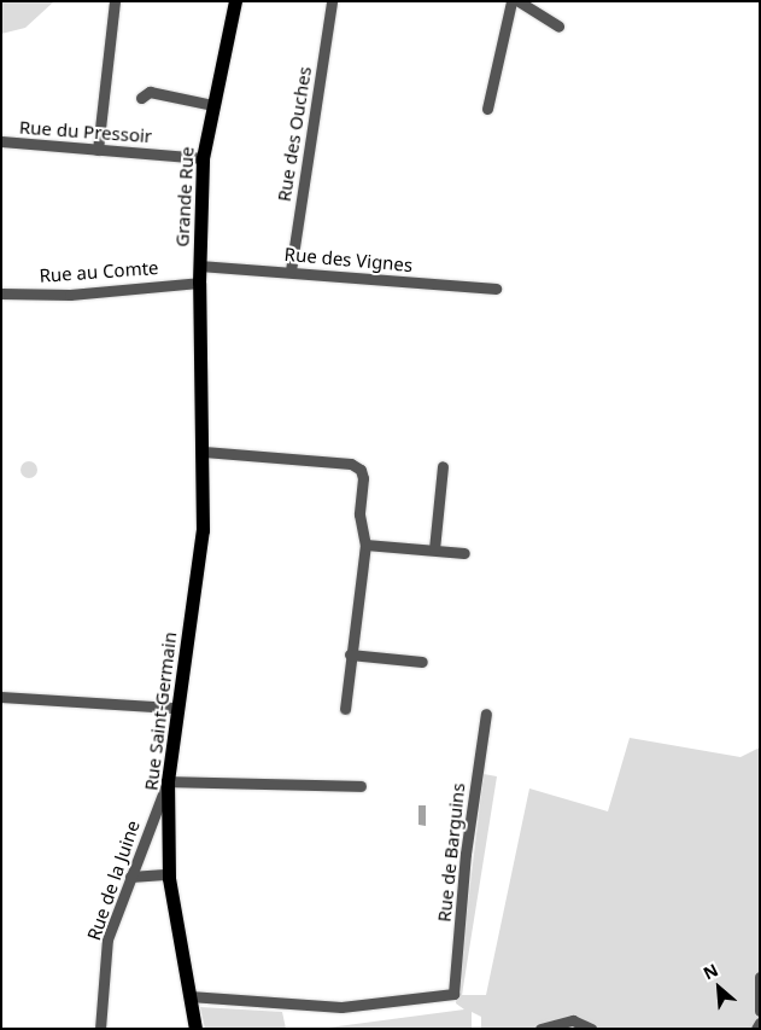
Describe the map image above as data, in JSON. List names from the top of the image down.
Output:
{
  "streets": {
    "main road": ["Grande Rue", "Rue Saint-Germain"],
    "street": [
      "Rue du Pressoir",
      "Rue des Ouches",
      "Rue des Vignes",
      "Rue au Comte",
      "Rue de Barguins",
      "Rue de la Juine"
    ]
  },
  "crossings": [
    ["Rue du Pressoir", "Grande Rue"],
    ["Rue des Ouches", "Rue des Vignes"],
    ["Grande Rue", "Rue des Vignes"],
    ["Grande Rue", "Rue au Comte"],
    ["Grande Rue", "Rue Saint-Germain"],
    ["Rue Saint-Germain", "Rue de Barguins"],
    ["Rue Saint-Germain", "Rue de la Juine"]
  ],
  "north": "top left"
}
